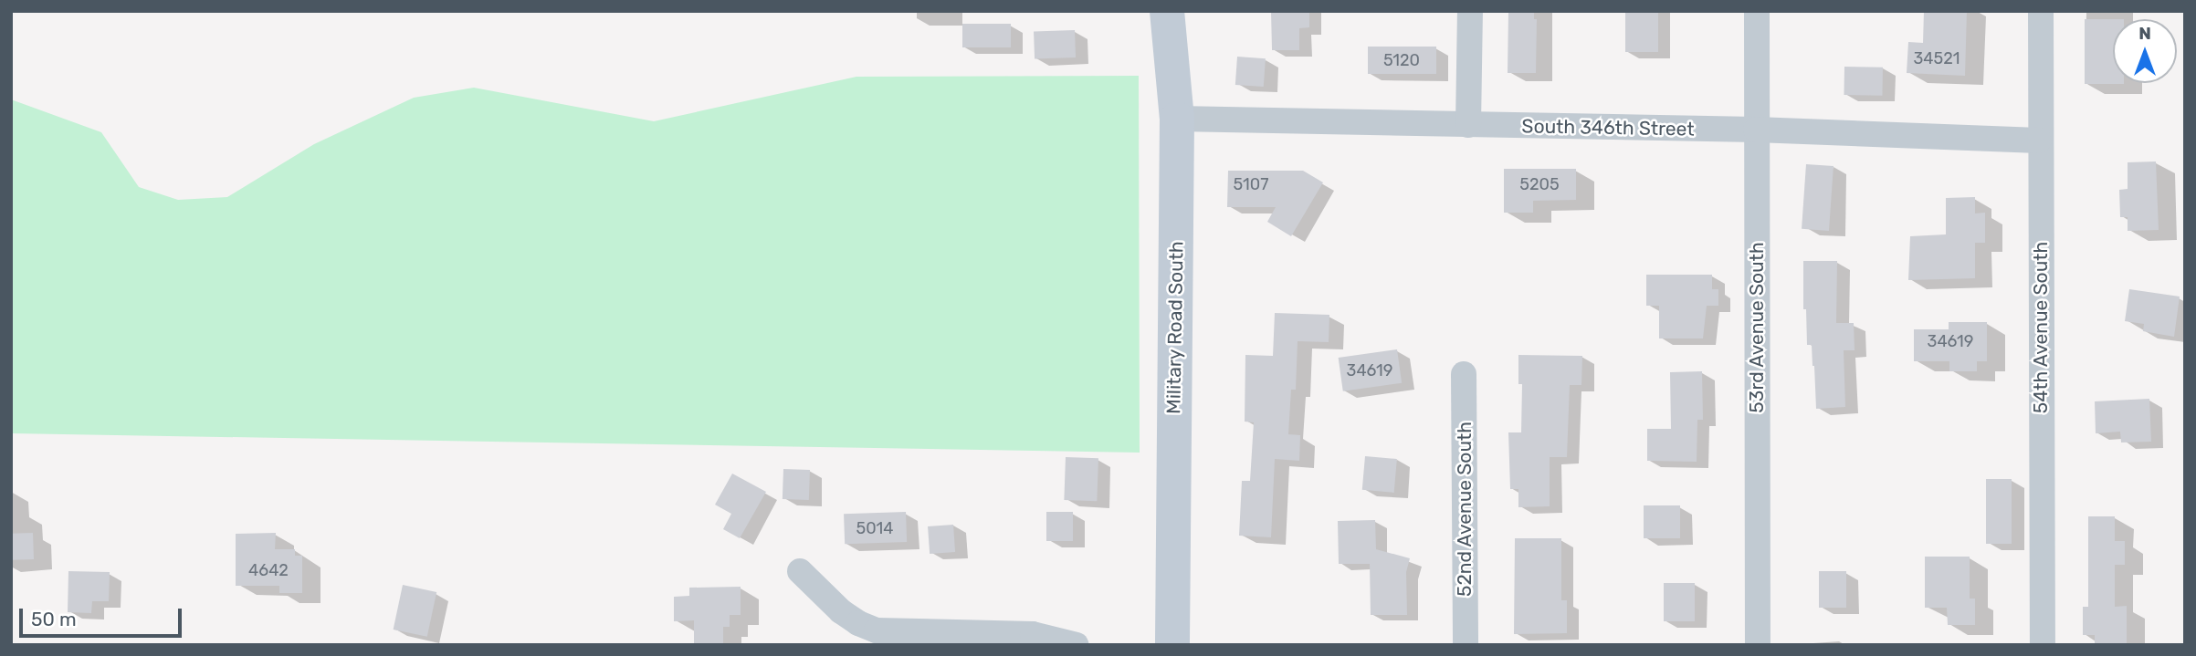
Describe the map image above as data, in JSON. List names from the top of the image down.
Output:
{
  "streets": {
    "main road": ["Military Road South"],
    "street": [
      "South 346th Street",
      "53rd Avenue South",
      "54th Avenue South",
      "52nd Avenue South"
    ]
  },
  "crossings": [
    ["South 346th Street", "Military Road South"],
    ["South 346th Street", "53rd Avenue South"],
    ["South 346th Street", "54th Avenue South"]
  ],
  "house_numbers": [
    "34521",
    "5120",
    "5107",
    "5205",
    "34619",
    "34619",
    "5014",
    "4642"
  ],
  "scale_bar": "50 m",
  "north": "top"
}
